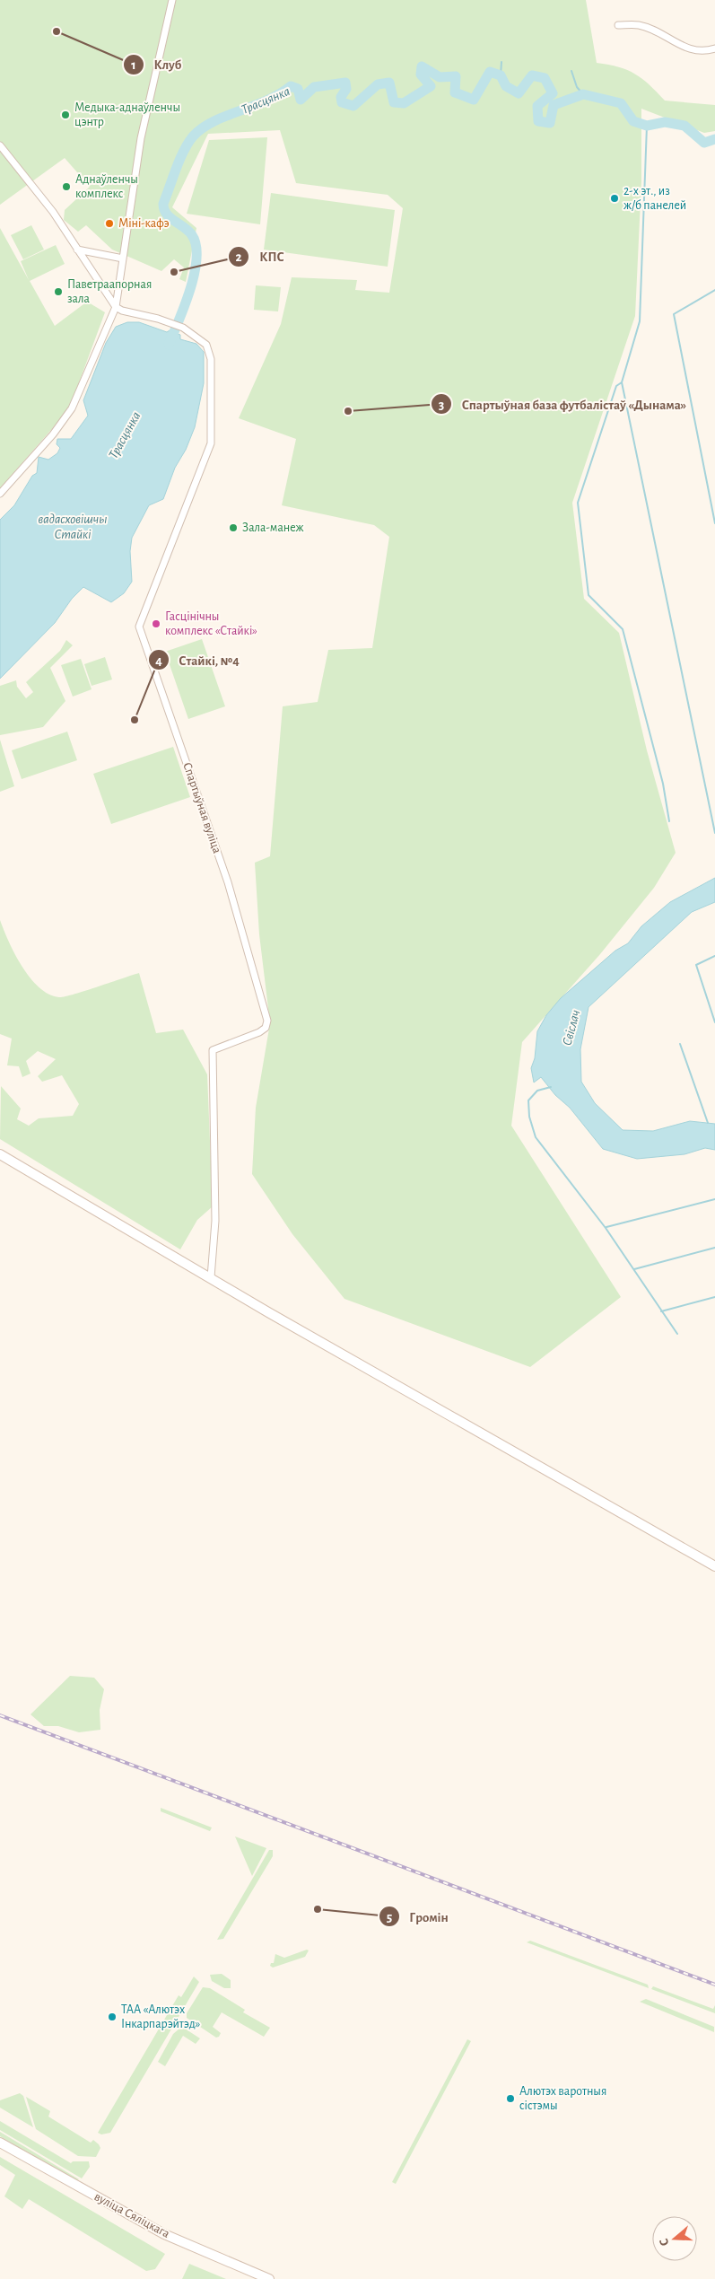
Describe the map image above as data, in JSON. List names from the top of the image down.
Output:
{
  "streets": {
    "main road": ["вуліца Сяліцкага"],
    "street": ["Спартыўная вуліца"]
  },
  "water": ["Трасцянка", "вадасховішчы Стайкі", "Свіслач"],
  "places": [
    "Клуб",
    "Медыка-аднаўленчы цэнтр",
    "Аднаўленчы комплекс",
    "2-х эт., из ж/б панелей",
    "Міні-кафэ",
    "КПС",
    "Паветраапорная зала",
    "Спартыўная база футбалістаў «Дынама»",
    "Зала-манеж",
    "Гасцінічны комплекс «Стайкі»",
    "Стайкі, №4",
    "Громін",
    "ТАА «Алютэх Інкарпарэйтэд»",
    "Алютэх варотныя сістэмы"
  ],
  "north": "left"
}
